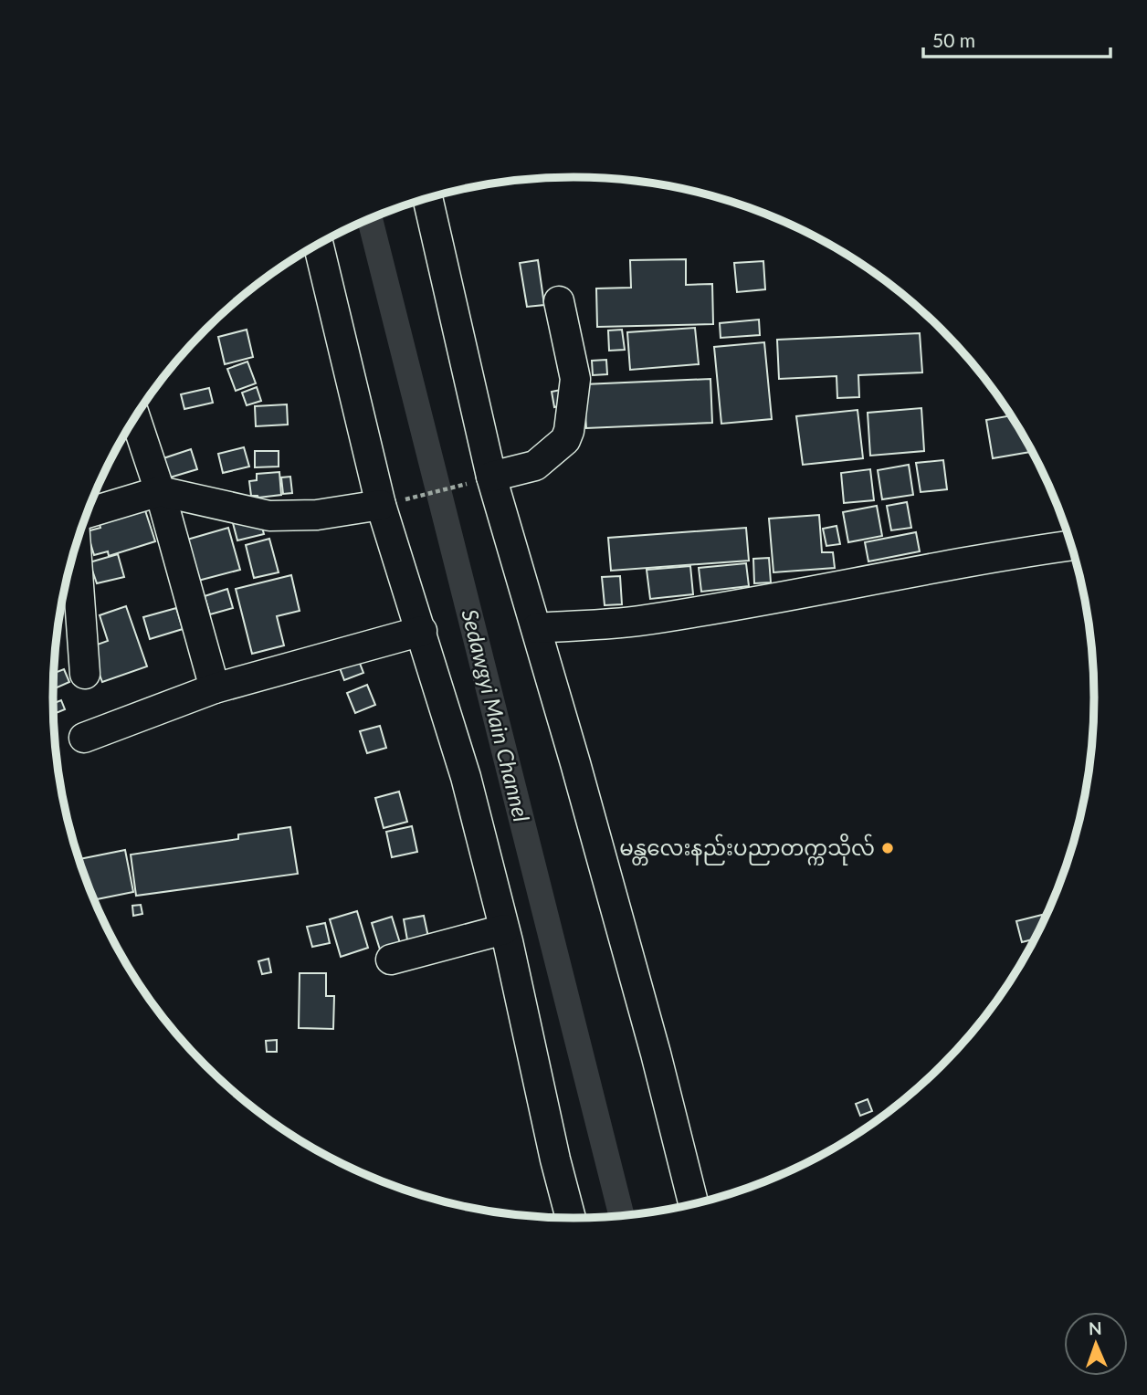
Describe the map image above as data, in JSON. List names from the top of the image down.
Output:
{
  "water": ["Sedawgyi Main Channel"],
  "places": ["မန္တလေးနည်းပညာတက္ကသိုလ်"],
  "scale_bar": "50 m",
  "north": "top"
}
